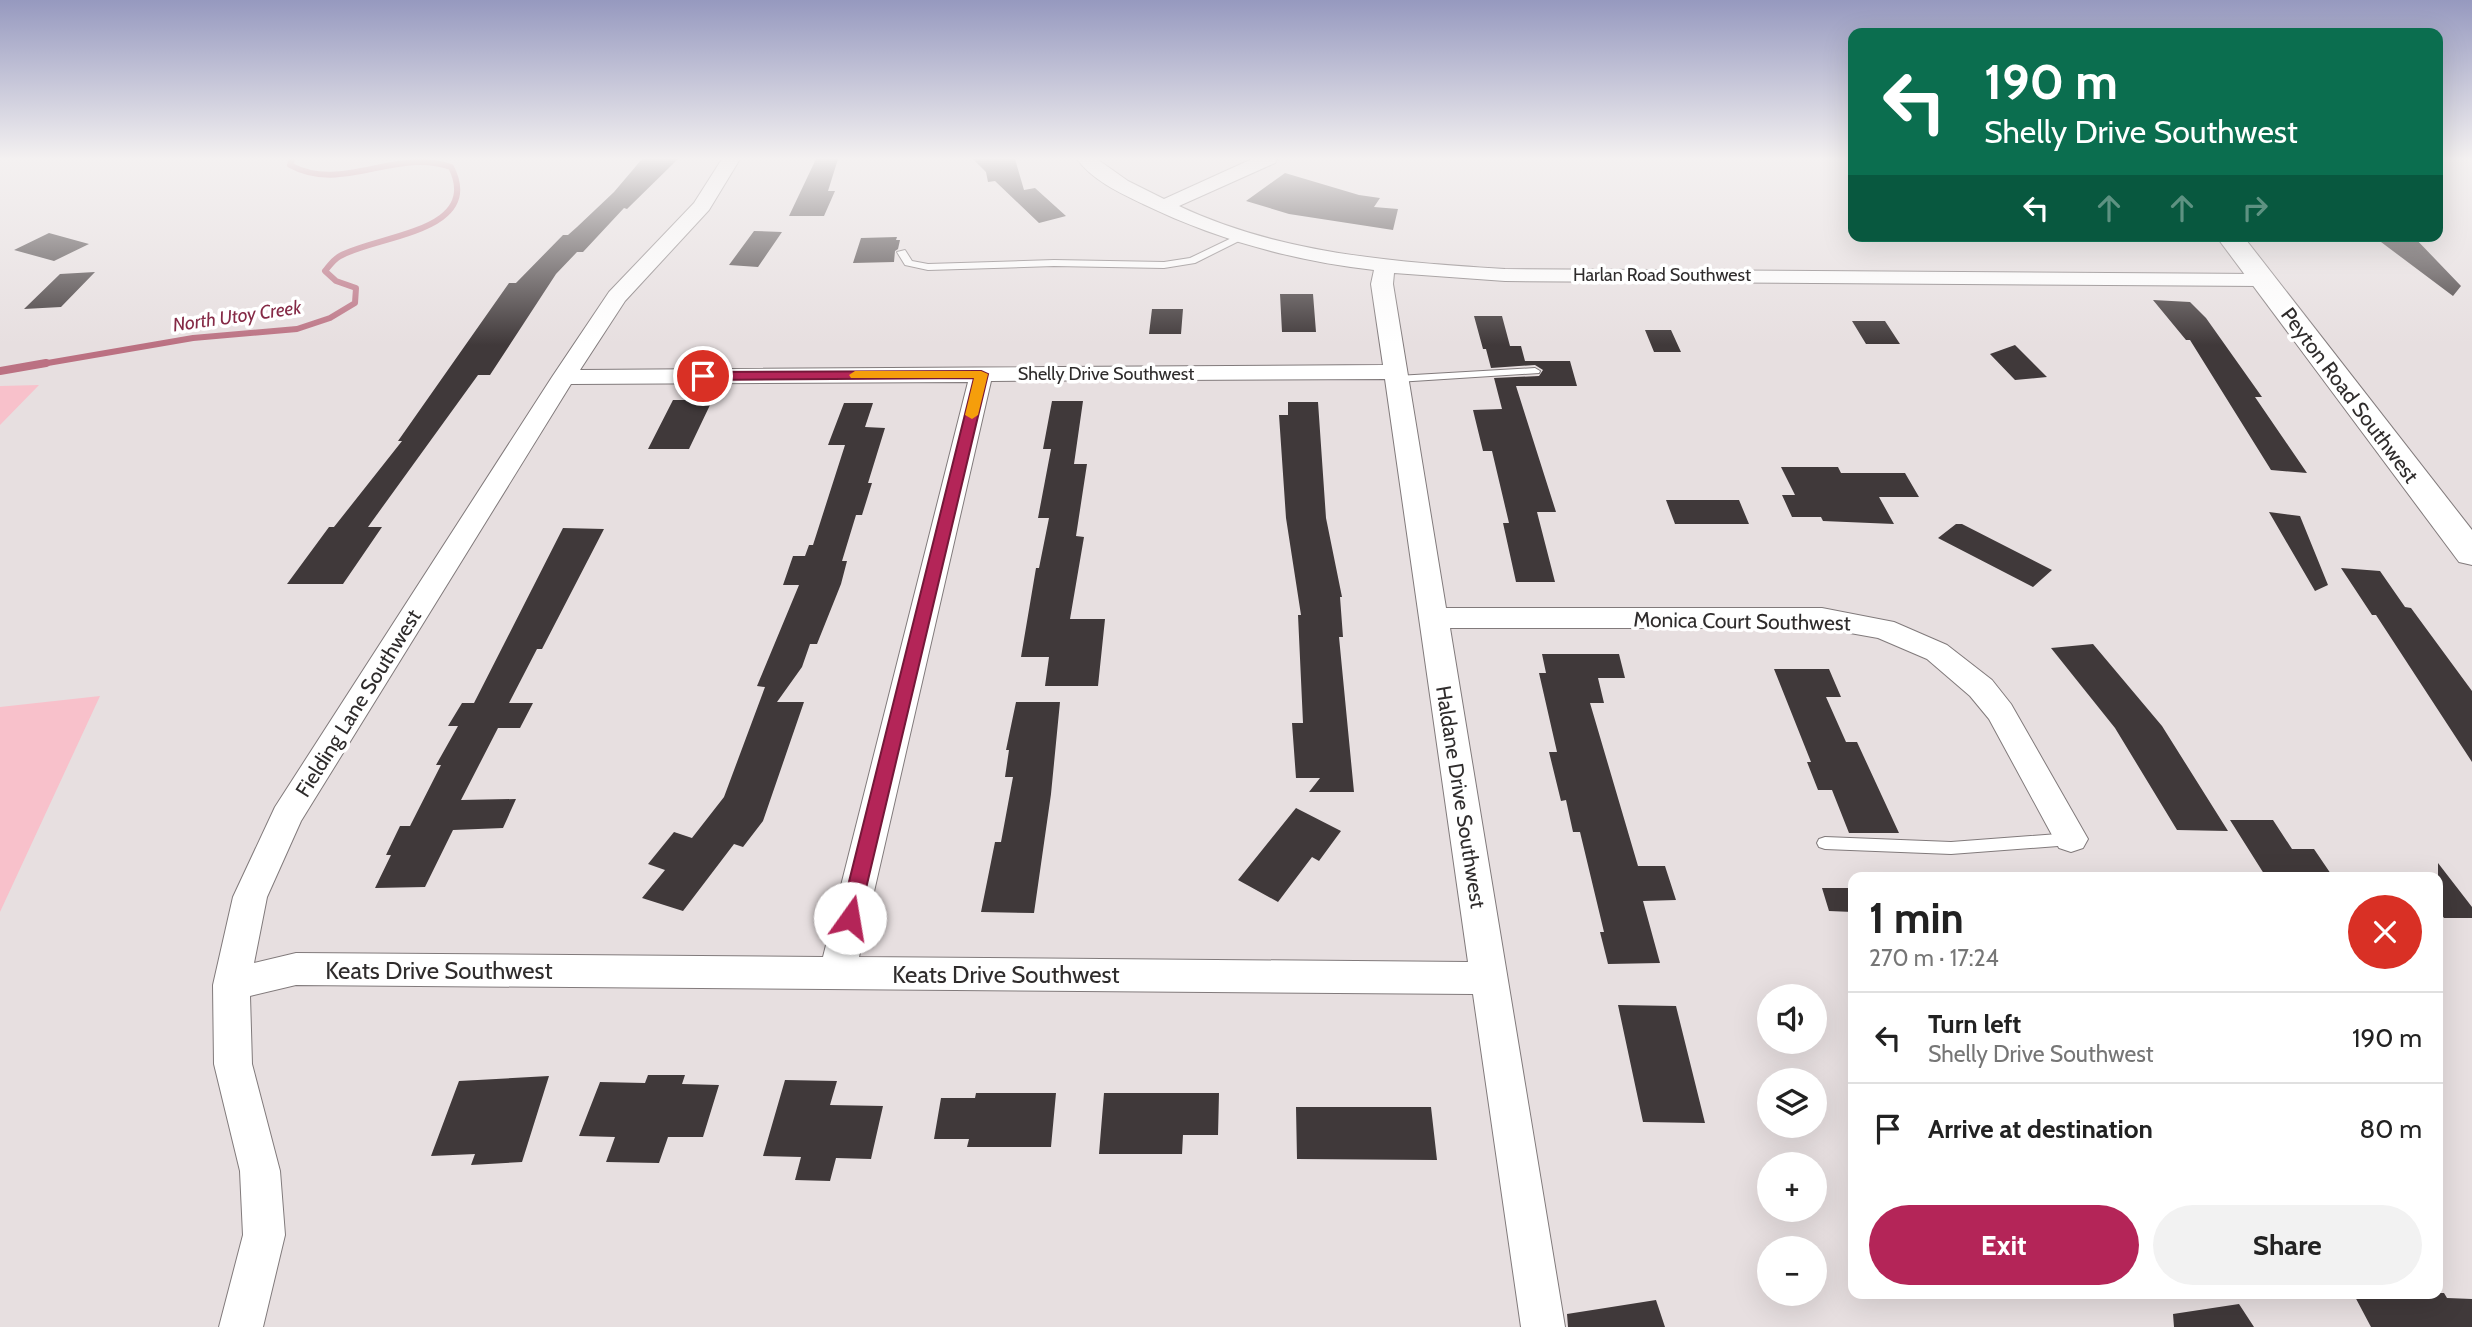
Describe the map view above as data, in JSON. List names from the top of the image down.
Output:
{
  "streets": {
    "street": [
      "Harlan Road Southwest",
      "Shelly Drive Southwest",
      "Peyton Road Southwest",
      "Monica Court Southwest",
      "Fielding Lane Southwest",
      "Haldane Drive Southwest",
      "Keats Drive Southwest"
    ]
  },
  "crossings": [
    ["Harlan Road Southwest", "Peyton Road Southwest"],
    ["Harlan Road Southwest", "Haldane Drive Southwest"],
    ["Shelly Drive Southwest", "Fielding Lane Southwest"],
    ["Shelly Drive Southwest", "Haldane Drive Southwest"],
    ["Monica Court Southwest", "Haldane Drive Southwest"],
    ["Fielding Lane Southwest", "Keats Drive Southwest"],
    ["Haldane Drive Southwest", "Keats Drive Southwest"]
  ],
  "water": ["North Utoy Creek"],
  "page": {
    "turn": ["190 m", "Shelly Drive Southwest"],
    "heading": ["1 min", "270 m · 17:24"],
    "map_buttons": ["+", "−"],
    "list": [
      {
        "name": "Turn left",
        "note": "Shelly Drive Southwest",
        "value": "190 m"
      },
      {
        "name": "Arrive at destination",
        "value": "80 m"
      }
    ],
    "buttons": ["Exit", "Share"]
  }
}
